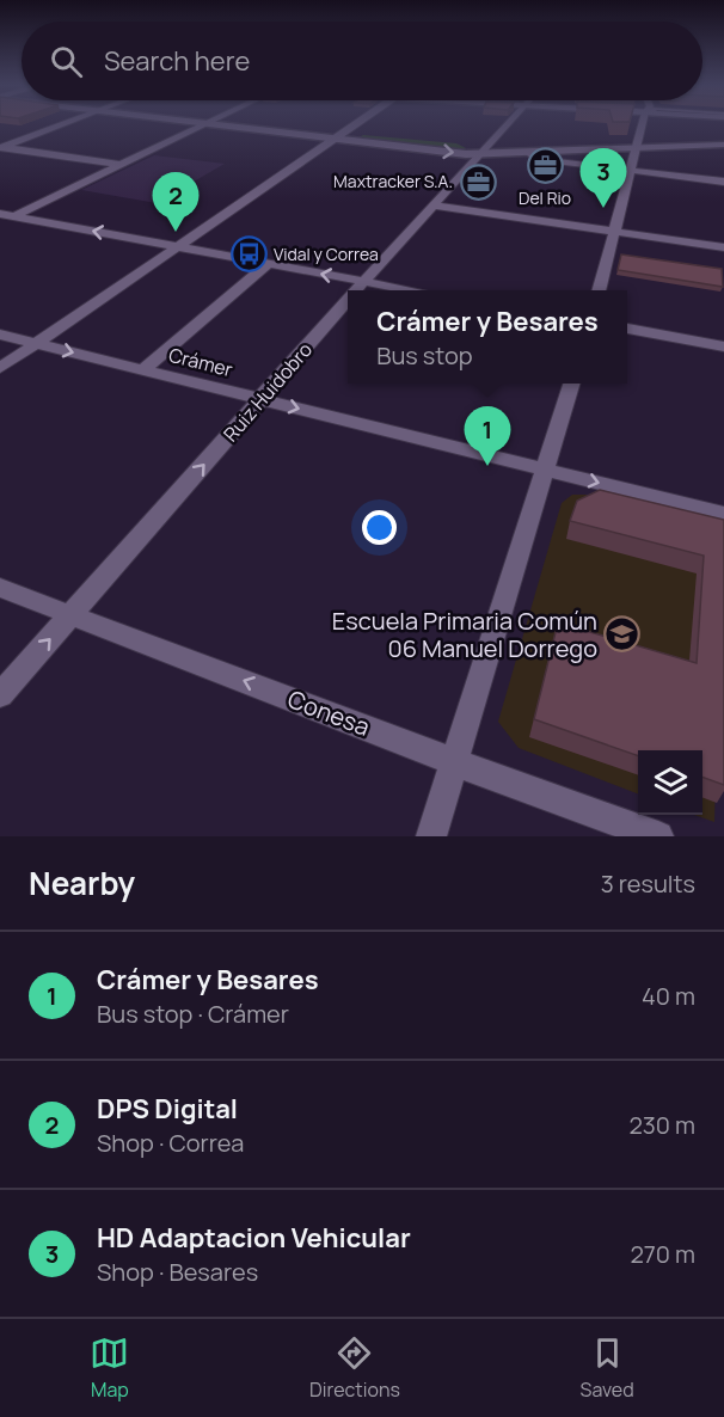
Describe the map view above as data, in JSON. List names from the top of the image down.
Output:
{
  "streets": {
    "street": ["Crámer", "Ruiz Huidobro", "Conesa"]
  },
  "crossings": [
    ["Crámer", "Ruiz Huidobro"],
    ["Ruiz Huidobro", "Conesa"]
  ],
  "one_way": ["Ruiz Huidobro", "Conesa"],
  "places": {
    "office": ["Del Rio", "Maxtracker S.A."],
    "bus stop": ["Vidal y Correa"],
    "school or university": ["Escuela Primaria Común 06 Manuel Dorrego"]
  },
  "page": {
    "search": "Search here",
    "pins": ["3", "2", "1"],
    "popup": ["Crámer y Besares", "Bus stop"],
    "heading": ["Nearby", "3 results"],
    "list": [
      {
        "mark": "1",
        "name": "Crámer y Besares",
        "note": "Bus stop · Crámer",
        "value": "40 m"
      },
      {
        "mark": "2",
        "name": "DPS Digital",
        "note": "Shop · Correa",
        "value": "230 m"
      },
      {
        "mark": "3",
        "name": "HD Adaptacion Vehicular",
        "note": "Shop · Besares",
        "value": "270 m"
      }
    ],
    "nav": ["Map", "Directions", "Saved"]
  }
}
